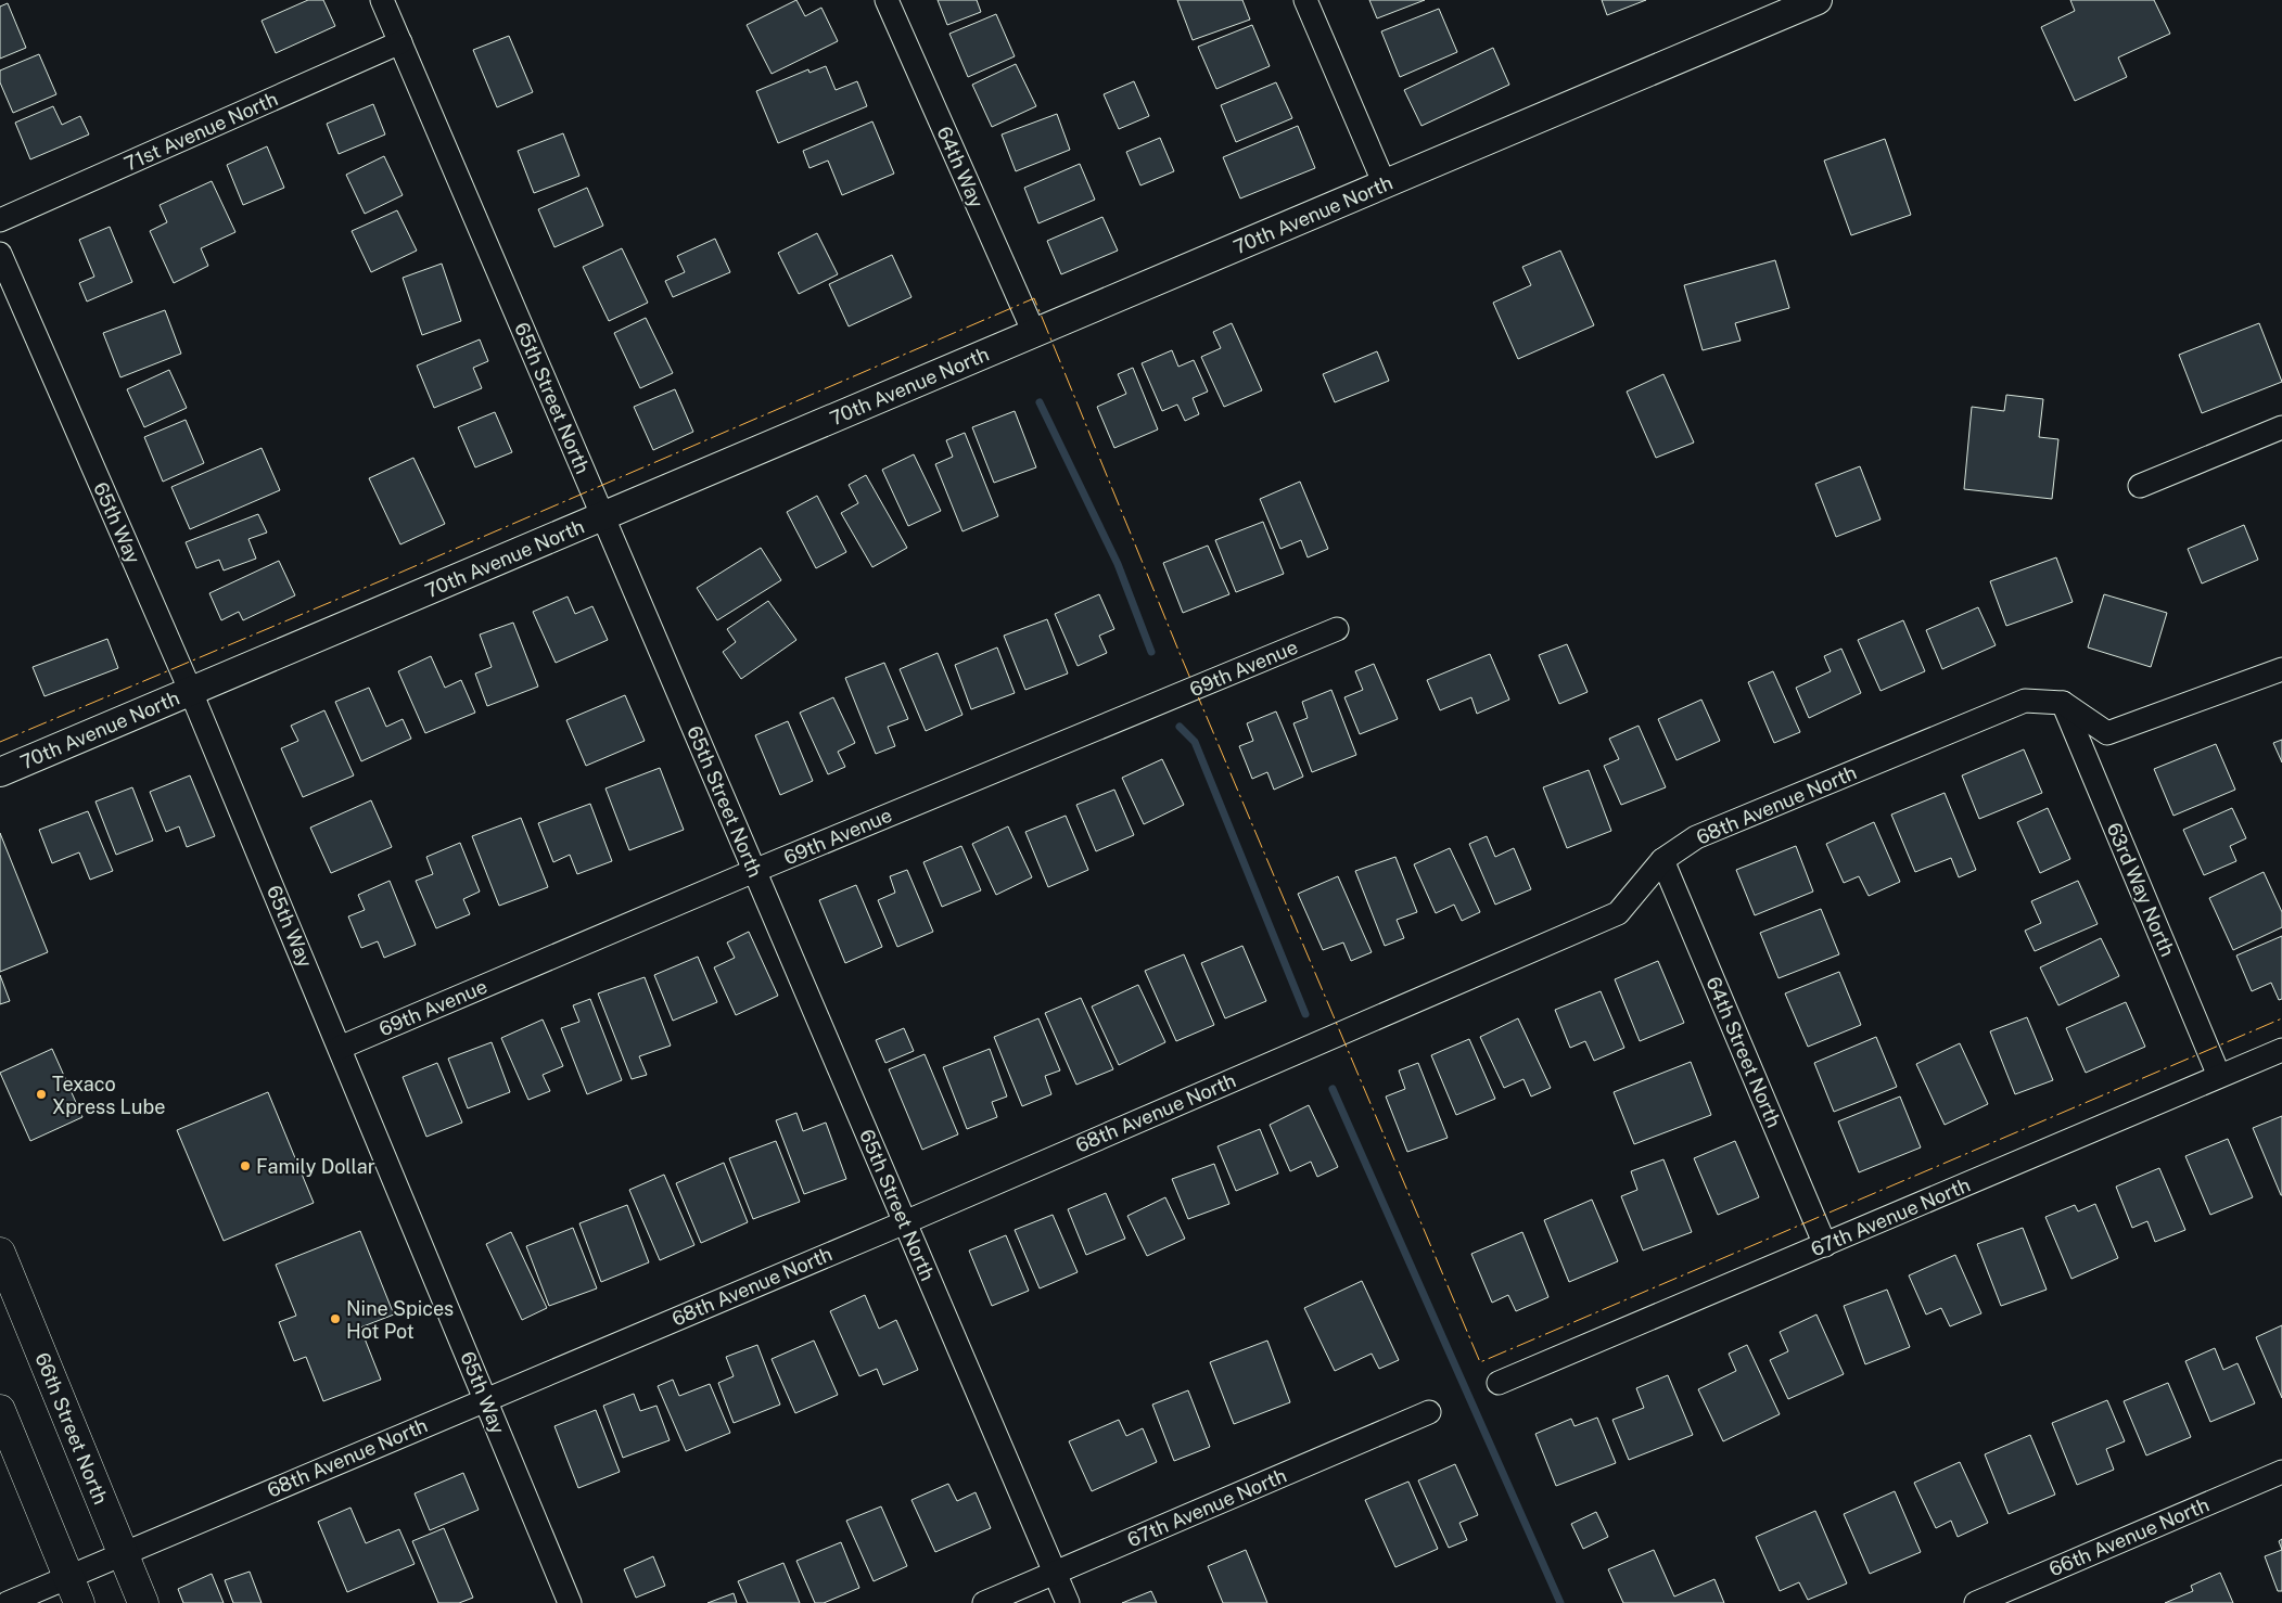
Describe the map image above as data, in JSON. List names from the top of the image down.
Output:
{
  "streets": {
    "main road": ["66th Street North"],
    "street": [
      "71st Avenue North",
      "64th Way",
      "70th Avenue North",
      "65th Street North",
      "65th Way",
      "69th Avenue",
      "68th Avenue North",
      "63rd Way North",
      "64th Street North",
      "67th Avenue North",
      "66th Avenue North"
    ]
  },
  "crossings": [
    ["71st Avenue North", "65th Street North"],
    ["64th Way", "70th Avenue North"],
    ["70th Avenue North", "65th Street North"],
    ["70th Avenue North", "65th Way"],
    ["65th Street North", "69th Avenue"],
    ["65th Street North", "68th Avenue North"],
    ["65th Street North", "67th Avenue North"],
    ["65th Way", "69th Avenue"],
    ["65th Way", "68th Avenue North"],
    ["68th Avenue North", "63rd Way North"],
    ["68th Avenue North", "64th Street North"],
    ["68th Avenue North", "66th Street North"],
    ["63rd Way North", "67th Avenue North"],
    ["64th Street North", "67th Avenue North"]
  ],
  "places": ["Texaco Xpress Lube", "Family Dollar", "Nine Spices Hot Pot"]
}
